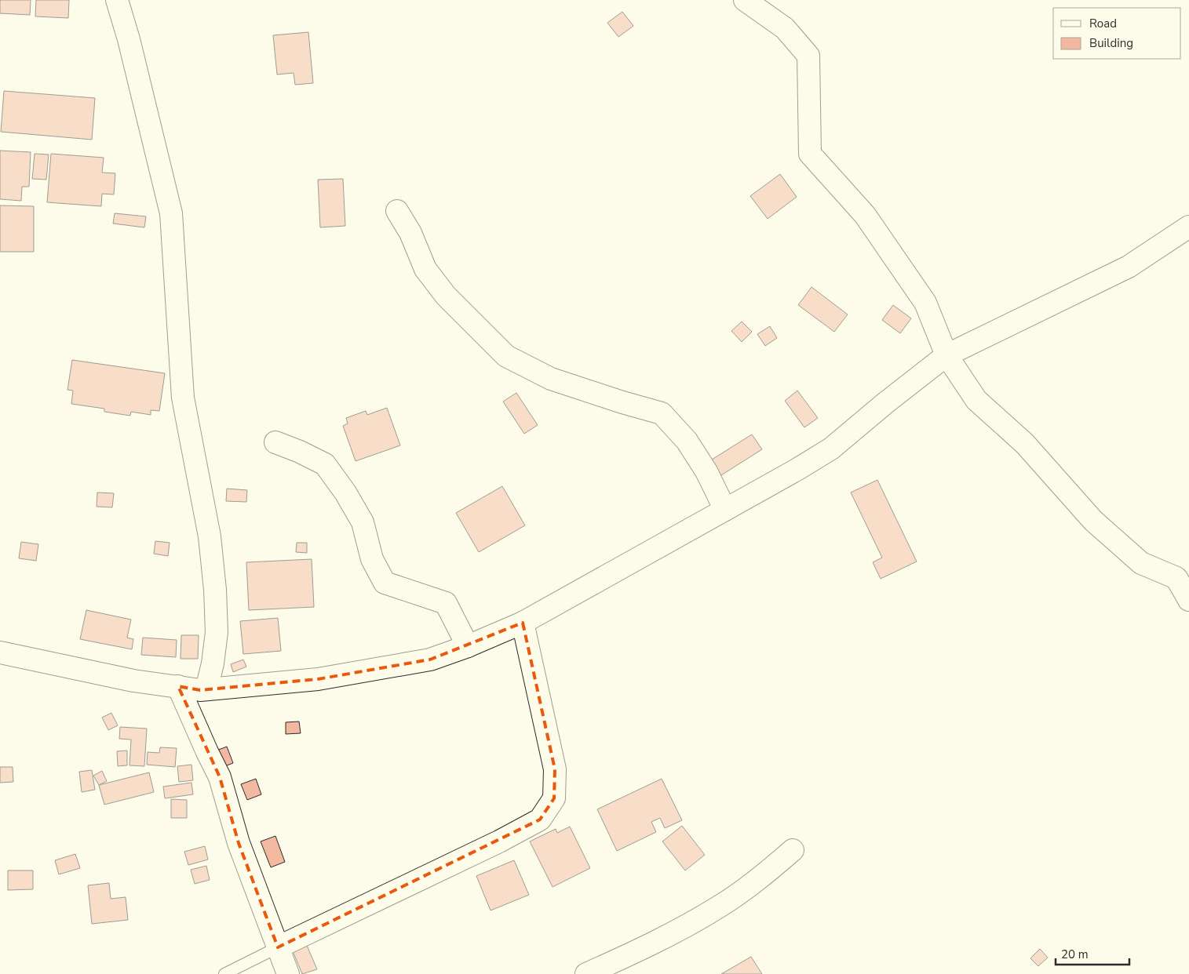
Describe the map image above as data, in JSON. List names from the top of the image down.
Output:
{
  "legend": ["Road", "Building"],
  "scale_bar": "20 m"
}
